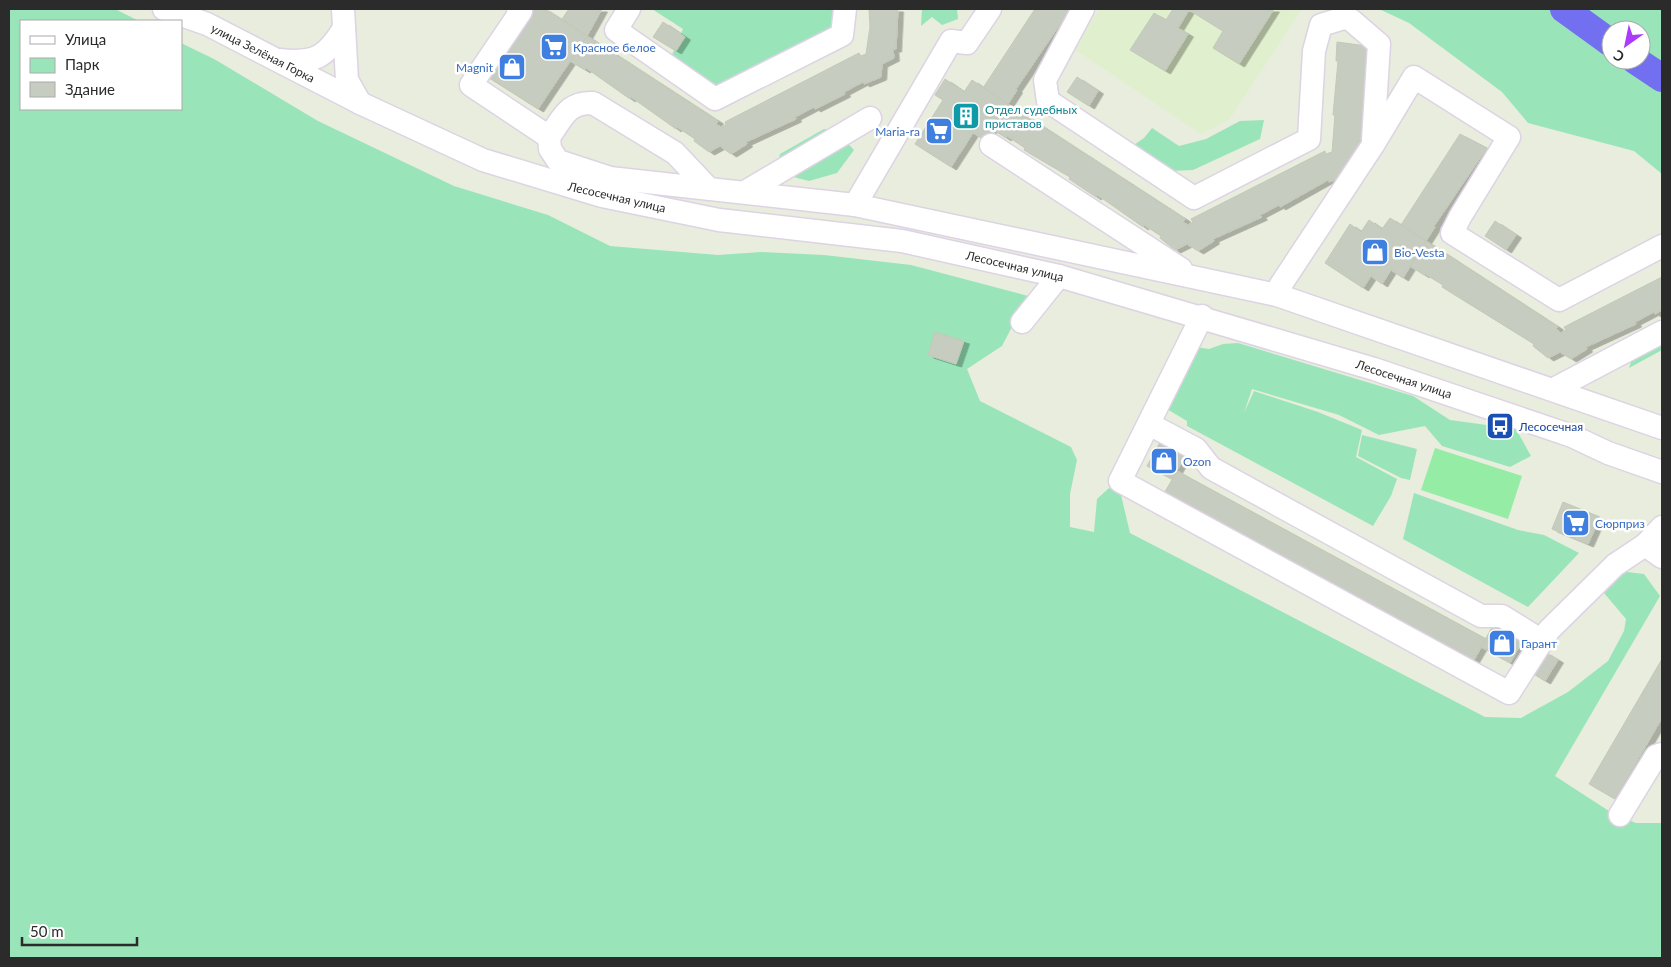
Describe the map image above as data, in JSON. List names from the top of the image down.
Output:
{
  "streets": {
    "street": ["улица Зелёная Горка", "Лесосечная улица"]
  },
  "crossings": [
    ["улица Зелёная Горка", "Лесосечная улица"]
  ],
  "places": {
    "supermarket": ["Красное белое", "Maria-ra", "Сюрприз"],
    "shop": [
      "Magnit",
      "Bio-Vesta",
      "Ozon",
      "Гарант"
    ],
    "building": ["Отдел судебных приставов"],
    "bus stop": ["Лесосечная"]
  },
  "legend": ["Улица", "Парк", "Здание"],
  "scale_bar": "50 m",
  "north": "bottom left"
}
